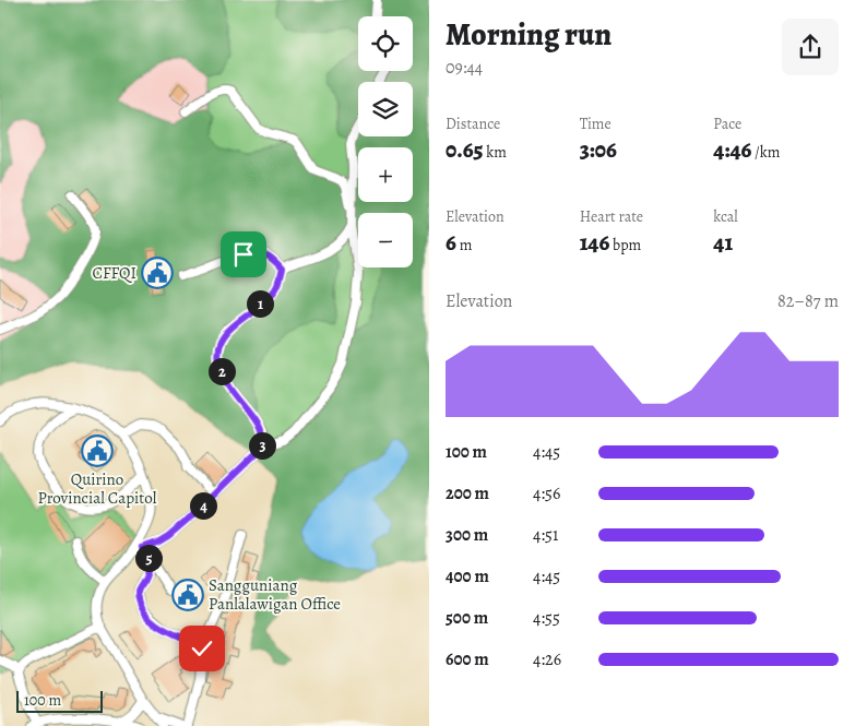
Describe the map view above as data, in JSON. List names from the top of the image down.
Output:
{
  "places": {
    "public building": ["CFFQI", "Quirino Provincial Capitol", "Sangguniang Panlalawigan Office"]
  },
  "scale_bar": "100 m",
  "page": {
    "heading": ["Morning run", "09:44"],
    "map_buttons": ["+", "−"],
    "stats": [
      ["Distance", "0.65 km"],
      ["Time", "3:06"],
      ["Pace", "4:46 /km"],
      ["Elevation", "6 m"],
      ["Heart rate", "146 bpm"],
      ["kcal", "41"]
    ],
    "chart": ["Elevation", "82–87 m"],
    "pins": [
      "1",
      "2",
      "3",
      "4",
      "5"
    ],
    "list": [
      {
        "name": "100 m",
        "note": "4:45"
      },
      {
        "name": "200 m",
        "note": "4:56"
      },
      {
        "name": "300 m",
        "note": "4:51"
      },
      {
        "name": "400 m",
        "note": "4:45"
      },
      {
        "name": "500 m",
        "note": "4:55"
      },
      {
        "name": "600 m",
        "note": "4:26"
      }
    ],
    "scale": "100 m"
  }
}
